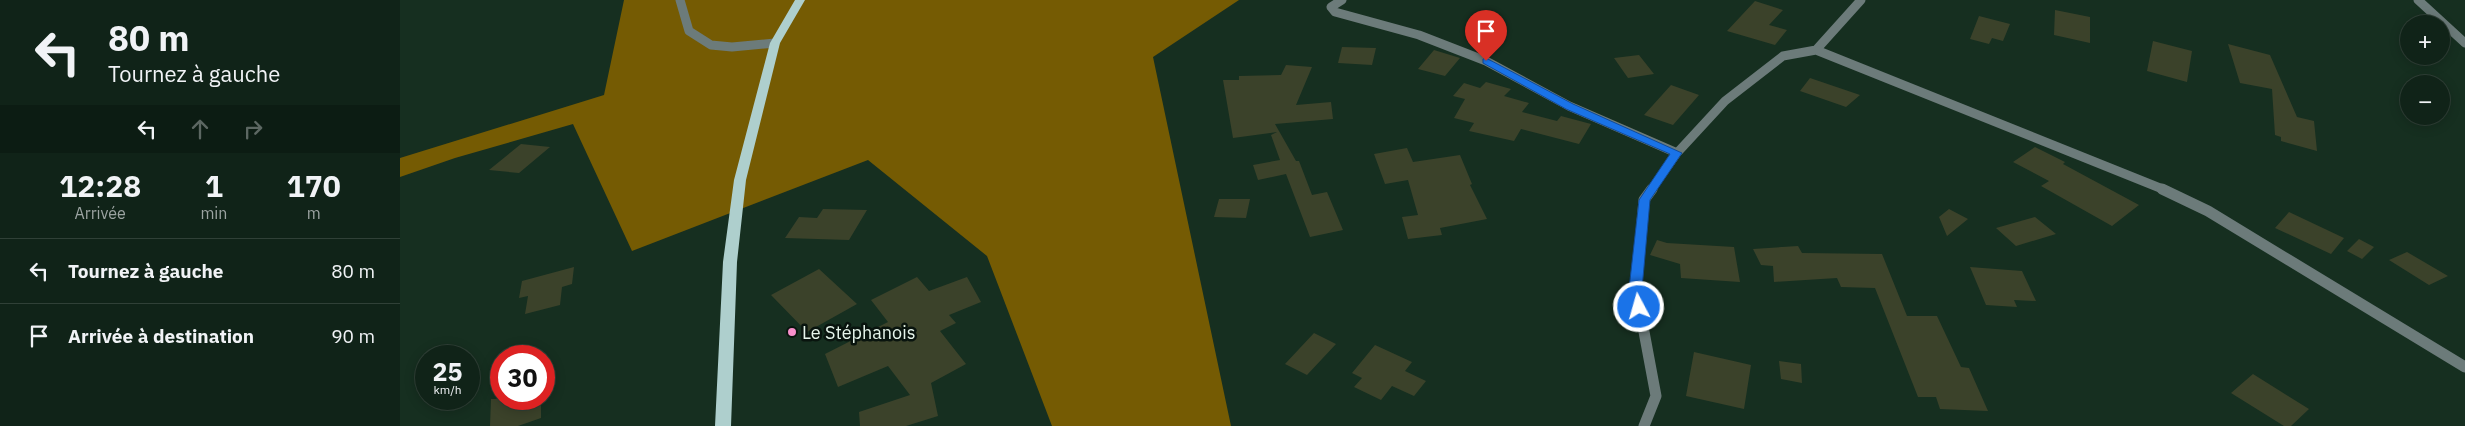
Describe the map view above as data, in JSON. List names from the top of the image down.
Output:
{
  "places": ["Le Stéphanois"],
  "page": {
    "turn": ["80 m", "Tournez à gauche"],
    "map_buttons": ["+", "−"],
    "eta": [
      "12:28",
      "Arrivée",
      "1",
      "min",
      "170",
      "m"
    ],
    "list": [
      {
        "name": "Tournez à gauche",
        "value": "80 m"
      },
      {
        "name": "Arrivée à destination",
        "value": "90 m"
      }
    ],
    "speed": "25 km/h",
    "limit": "30"
  }
}
